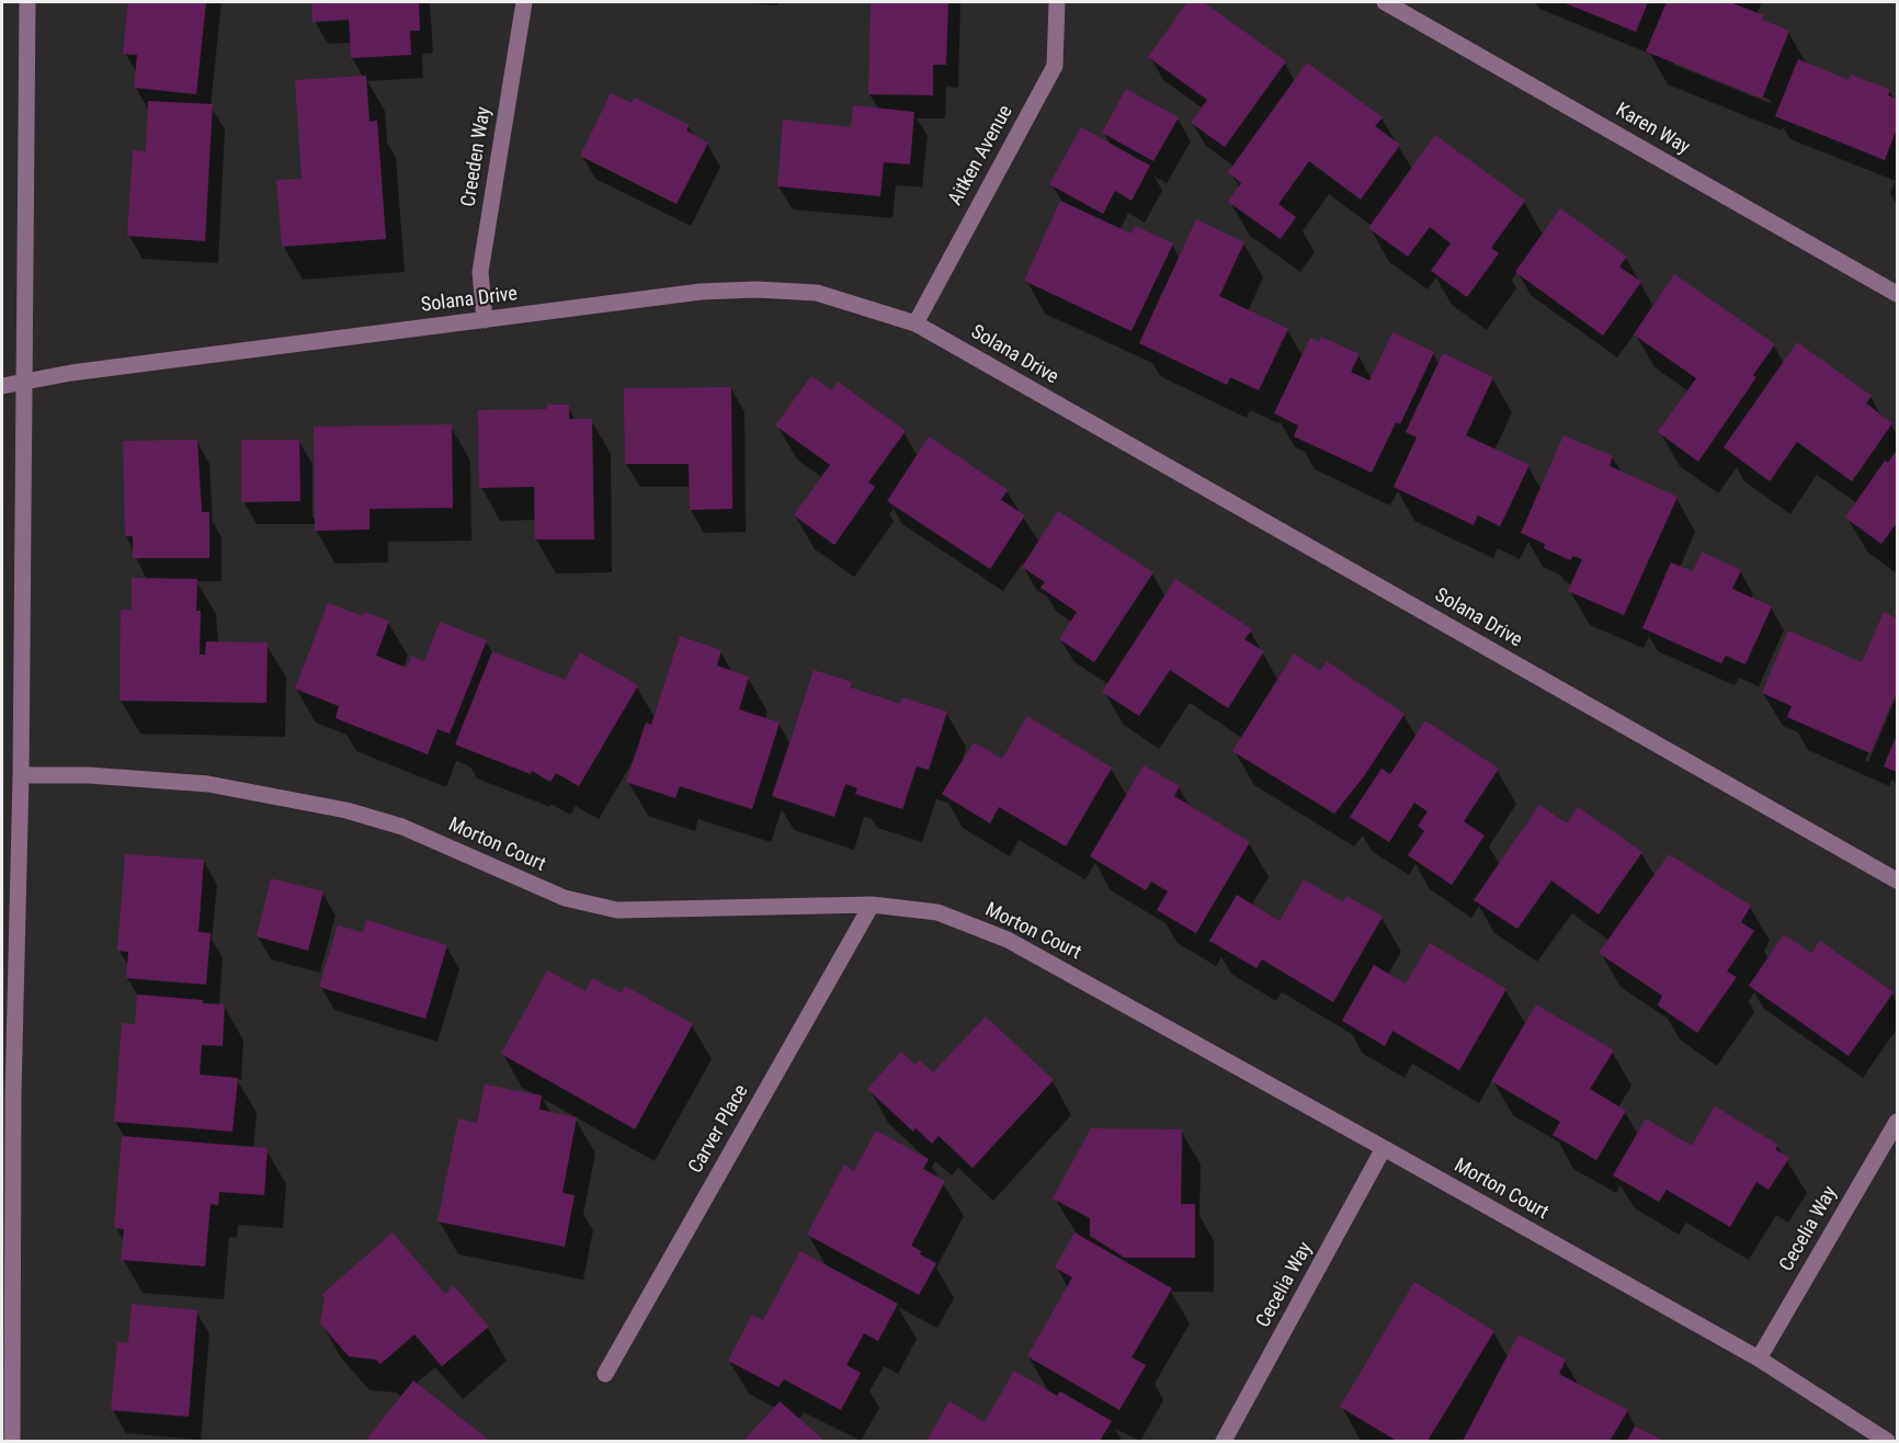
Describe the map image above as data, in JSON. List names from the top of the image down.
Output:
{
  "streets": {
    "street": [
      "Karen Way",
      "Aitken Avenue",
      "Creeden Way",
      "Solana Drive",
      "Morton Court",
      "Carver Place",
      "Cecelia Way"
    ]
  },
  "crossings": [
    ["Aitken Avenue", "Solana Drive"],
    ["Creeden Way", "Solana Drive"],
    ["Morton Court", "Carver Place"],
    ["Morton Court", "Cecelia Way"]
  ]
}
